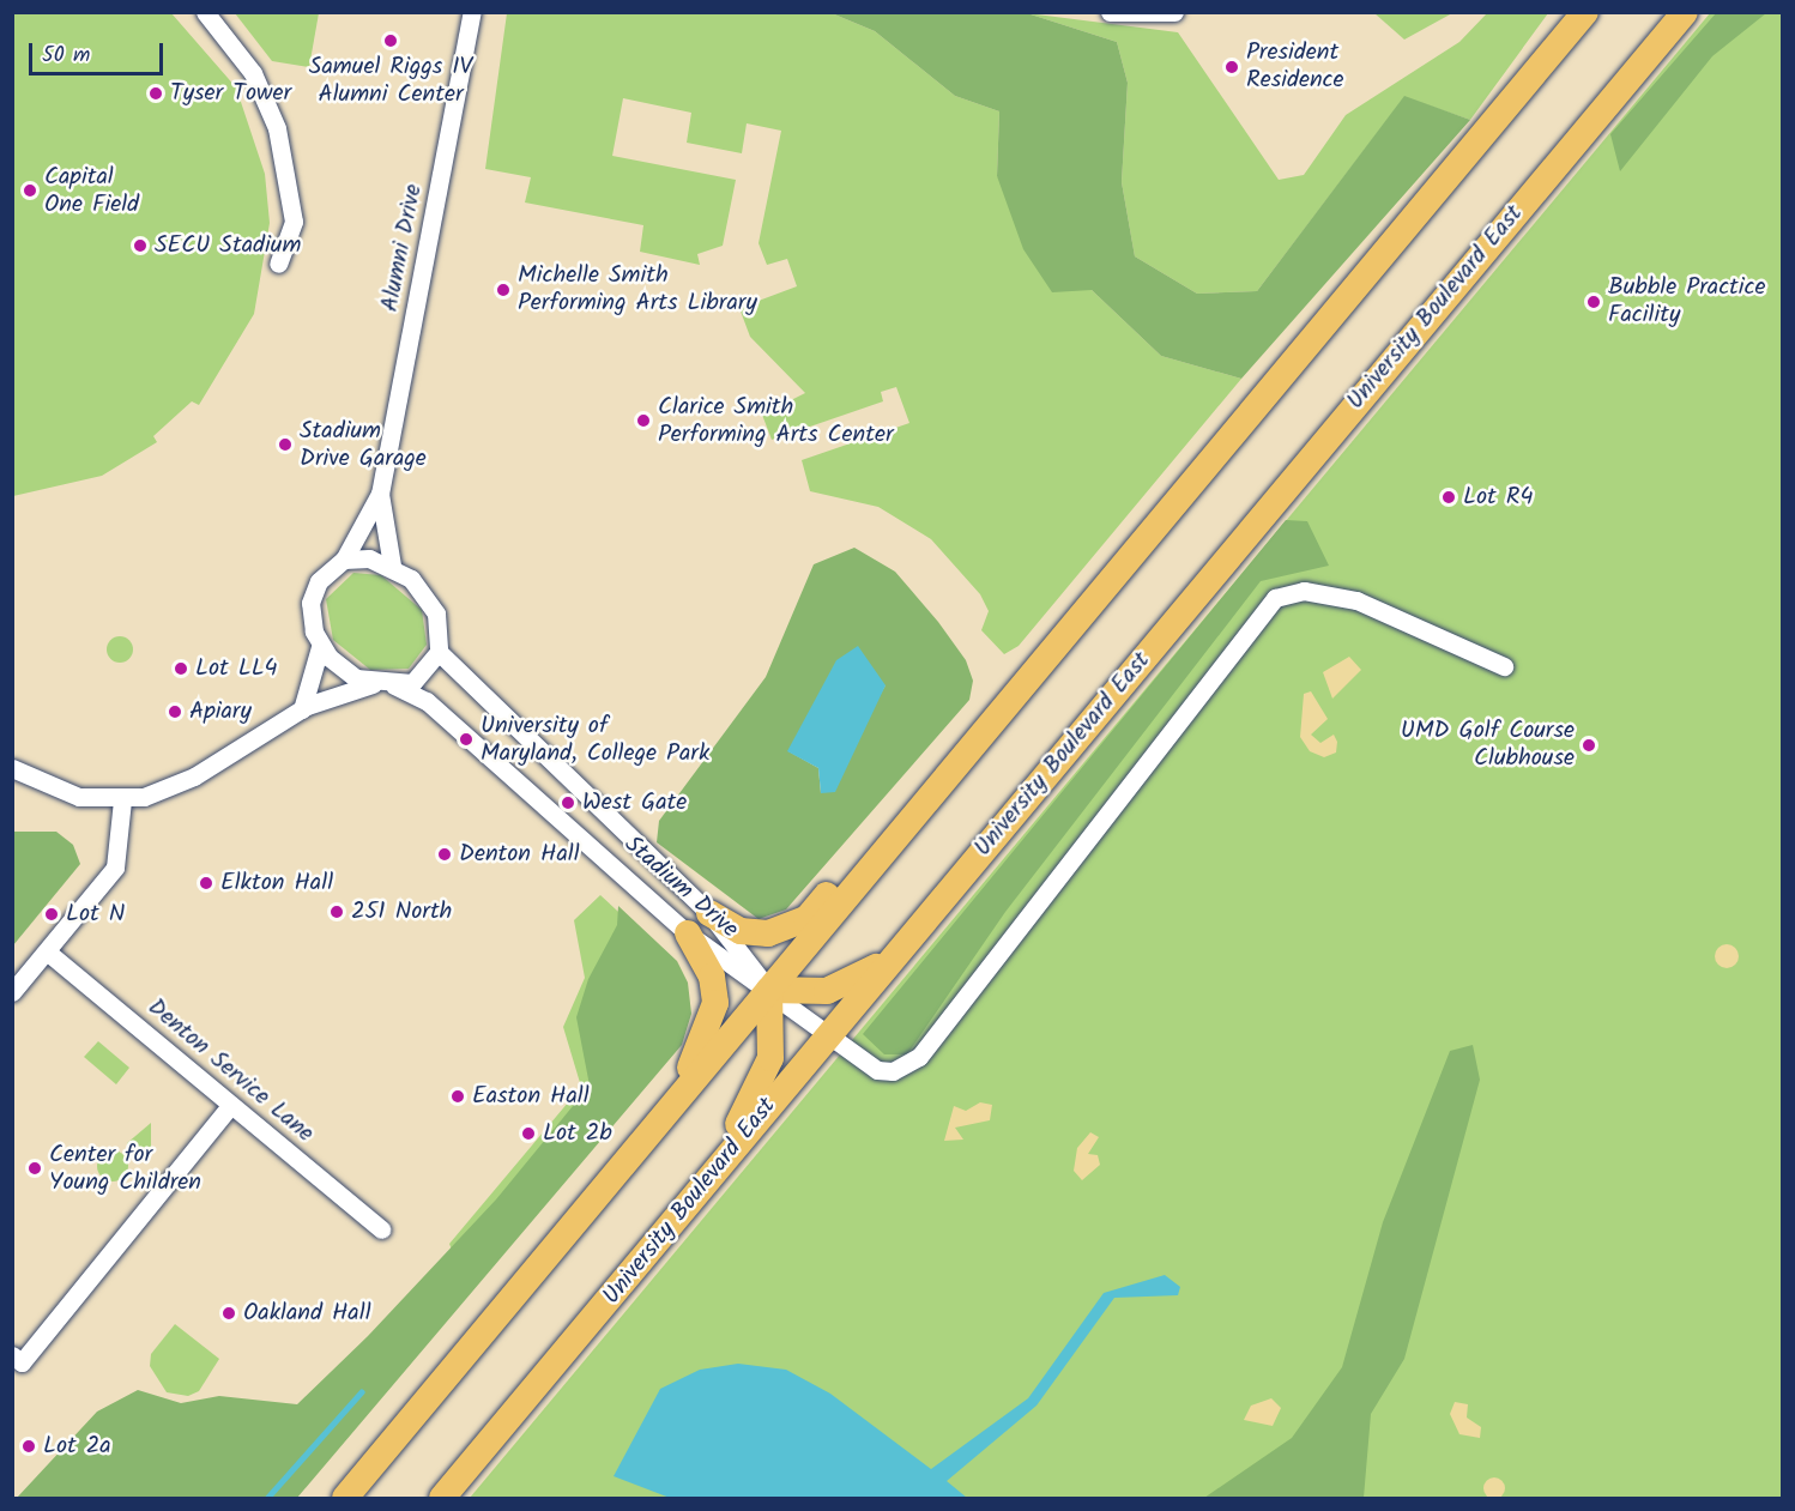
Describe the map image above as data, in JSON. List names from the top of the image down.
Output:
{
  "streets": {
    "main road": ["University Boulevard East"],
    "street": ["Alumni Drive", "Stadium Drive", "Denton Service Lane"]
  },
  "places": [
    "Samuel Riggs IV Alumni Center",
    "President Residence",
    "Tyser Tower",
    "Capital One Field",
    "SECU Stadium",
    "Michelle Smith Performing Arts Library",
    "Bubble Practice Facility",
    "Clarice Smith Performing Arts Center",
    "Stadium Drive Garage",
    "Lot R4",
    "Lot LL4",
    "Apiary",
    "University of Maryland, College Park",
    "UMD Golf Course Clubhouse",
    "West Gate",
    "Denton Hall",
    "Elkton Hall",
    "251 North",
    "Lot N",
    "Easton Hall",
    "Lot 2b",
    "Center for Young Children",
    "Oakland Hall",
    "Lot 2a"
  ],
  "scale_bar": "50 m"
}
